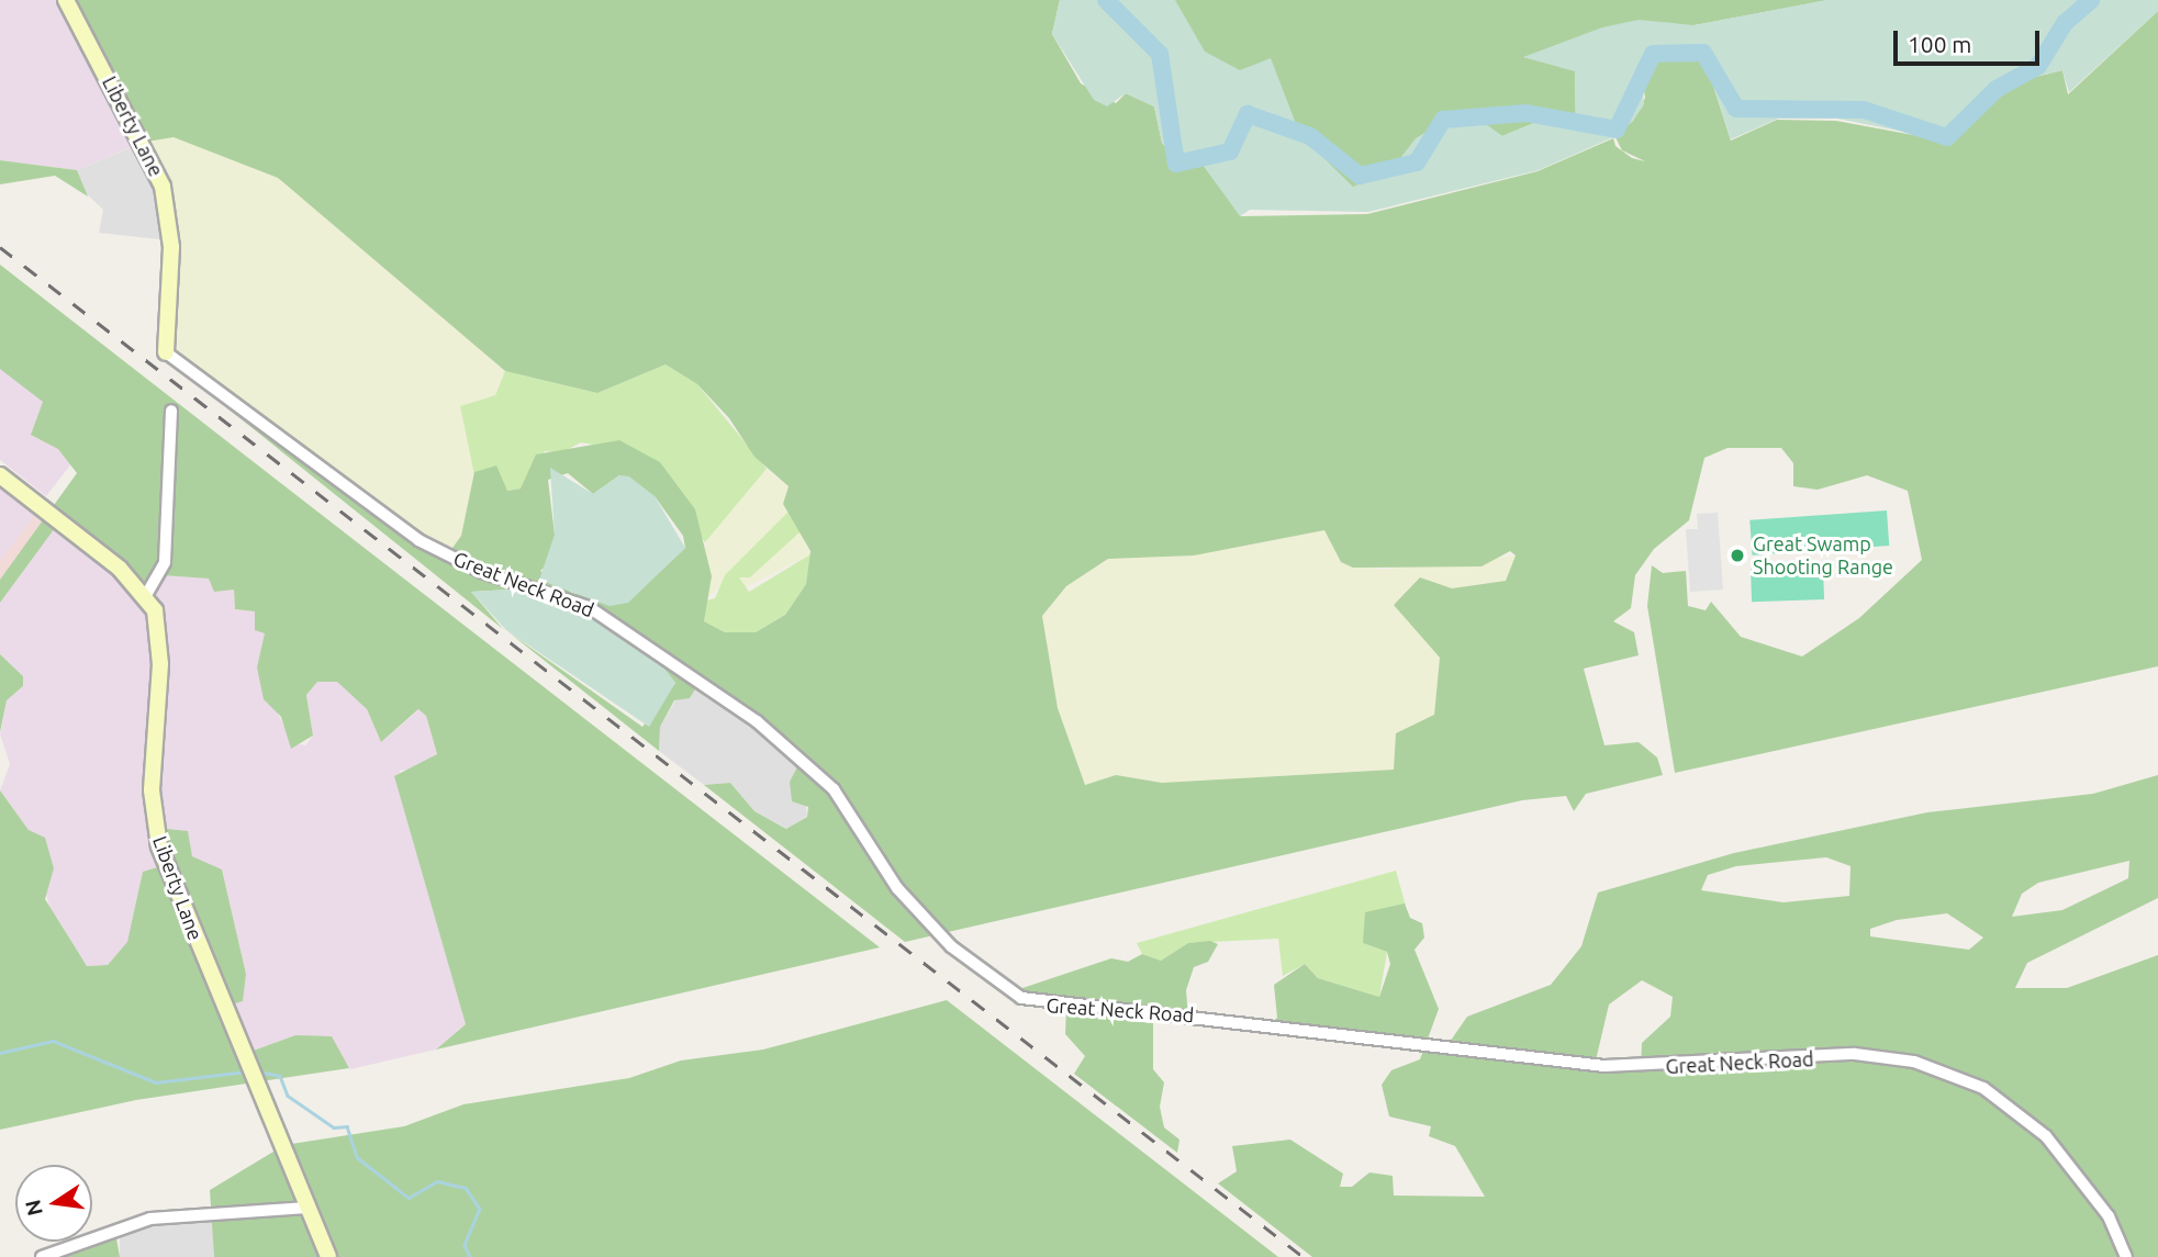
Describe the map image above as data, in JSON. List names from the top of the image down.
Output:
{
  "streets": {
    "street": ["Liberty Lane", "Great Neck Road"]
  },
  "crossings": [
    ["Liberty Lane", "Great Neck Road"]
  ],
  "places": ["Great Swamp Shooting Range"],
  "scale_bar": "100 m",
  "north": "left"
}
